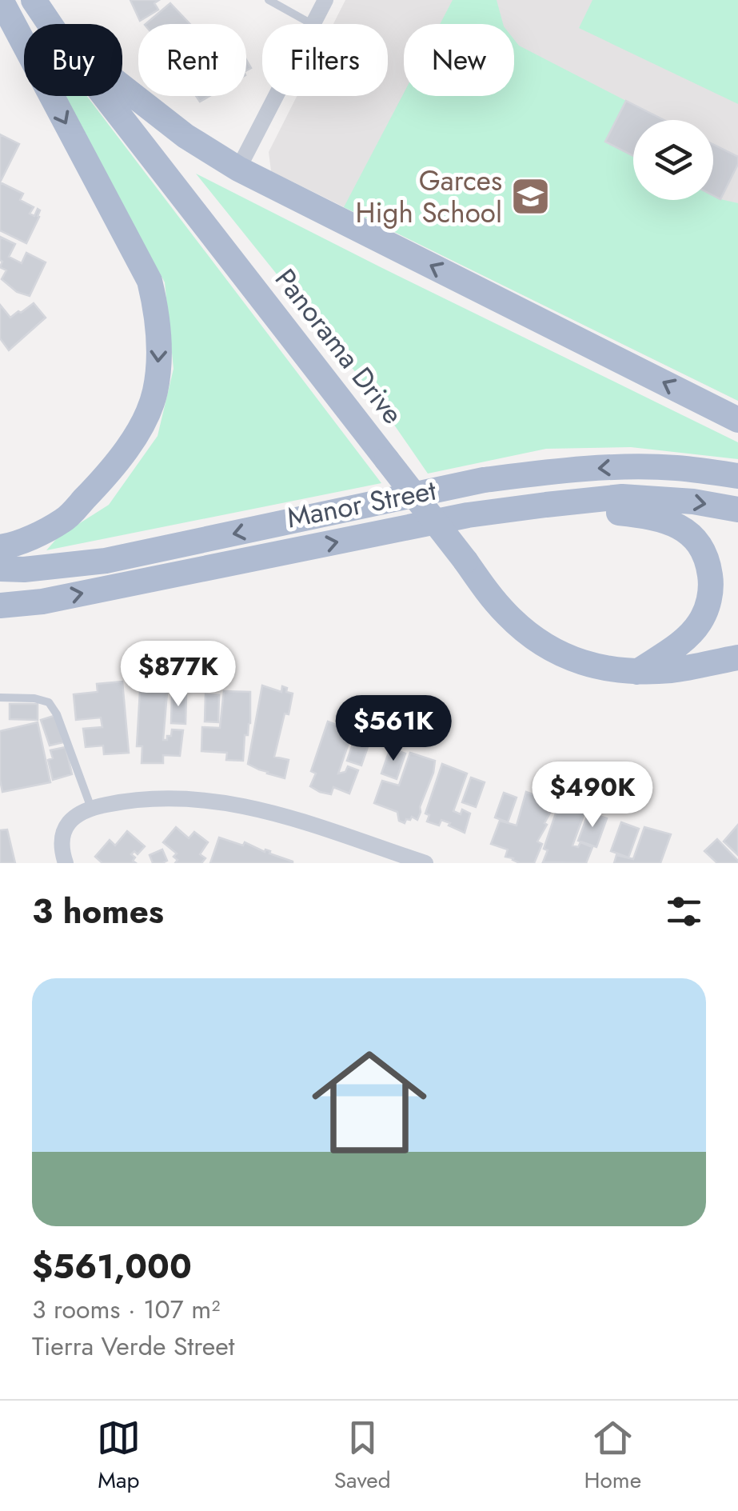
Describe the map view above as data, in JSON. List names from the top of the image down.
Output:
{
  "streets": {
    "main road": ["Panorama Drive", "Manor Street"]
  },
  "places": {
    "school or university": ["Garces High School"]
  },
  "page": {
    "chip": [
      "Buy",
      "Rent",
      "Filters",
      "New"
    ],
    "price": ["$877K", "$561K", "$490K"],
    "heading": "3 homes",
    "list": [
      {
        "name": "$561,000",
        "note": "3 rooms · 107 m² · Tierra Verde Street"
      }
    ],
    "tabs": ["Map", "Saved", "Home"]
  }
}
